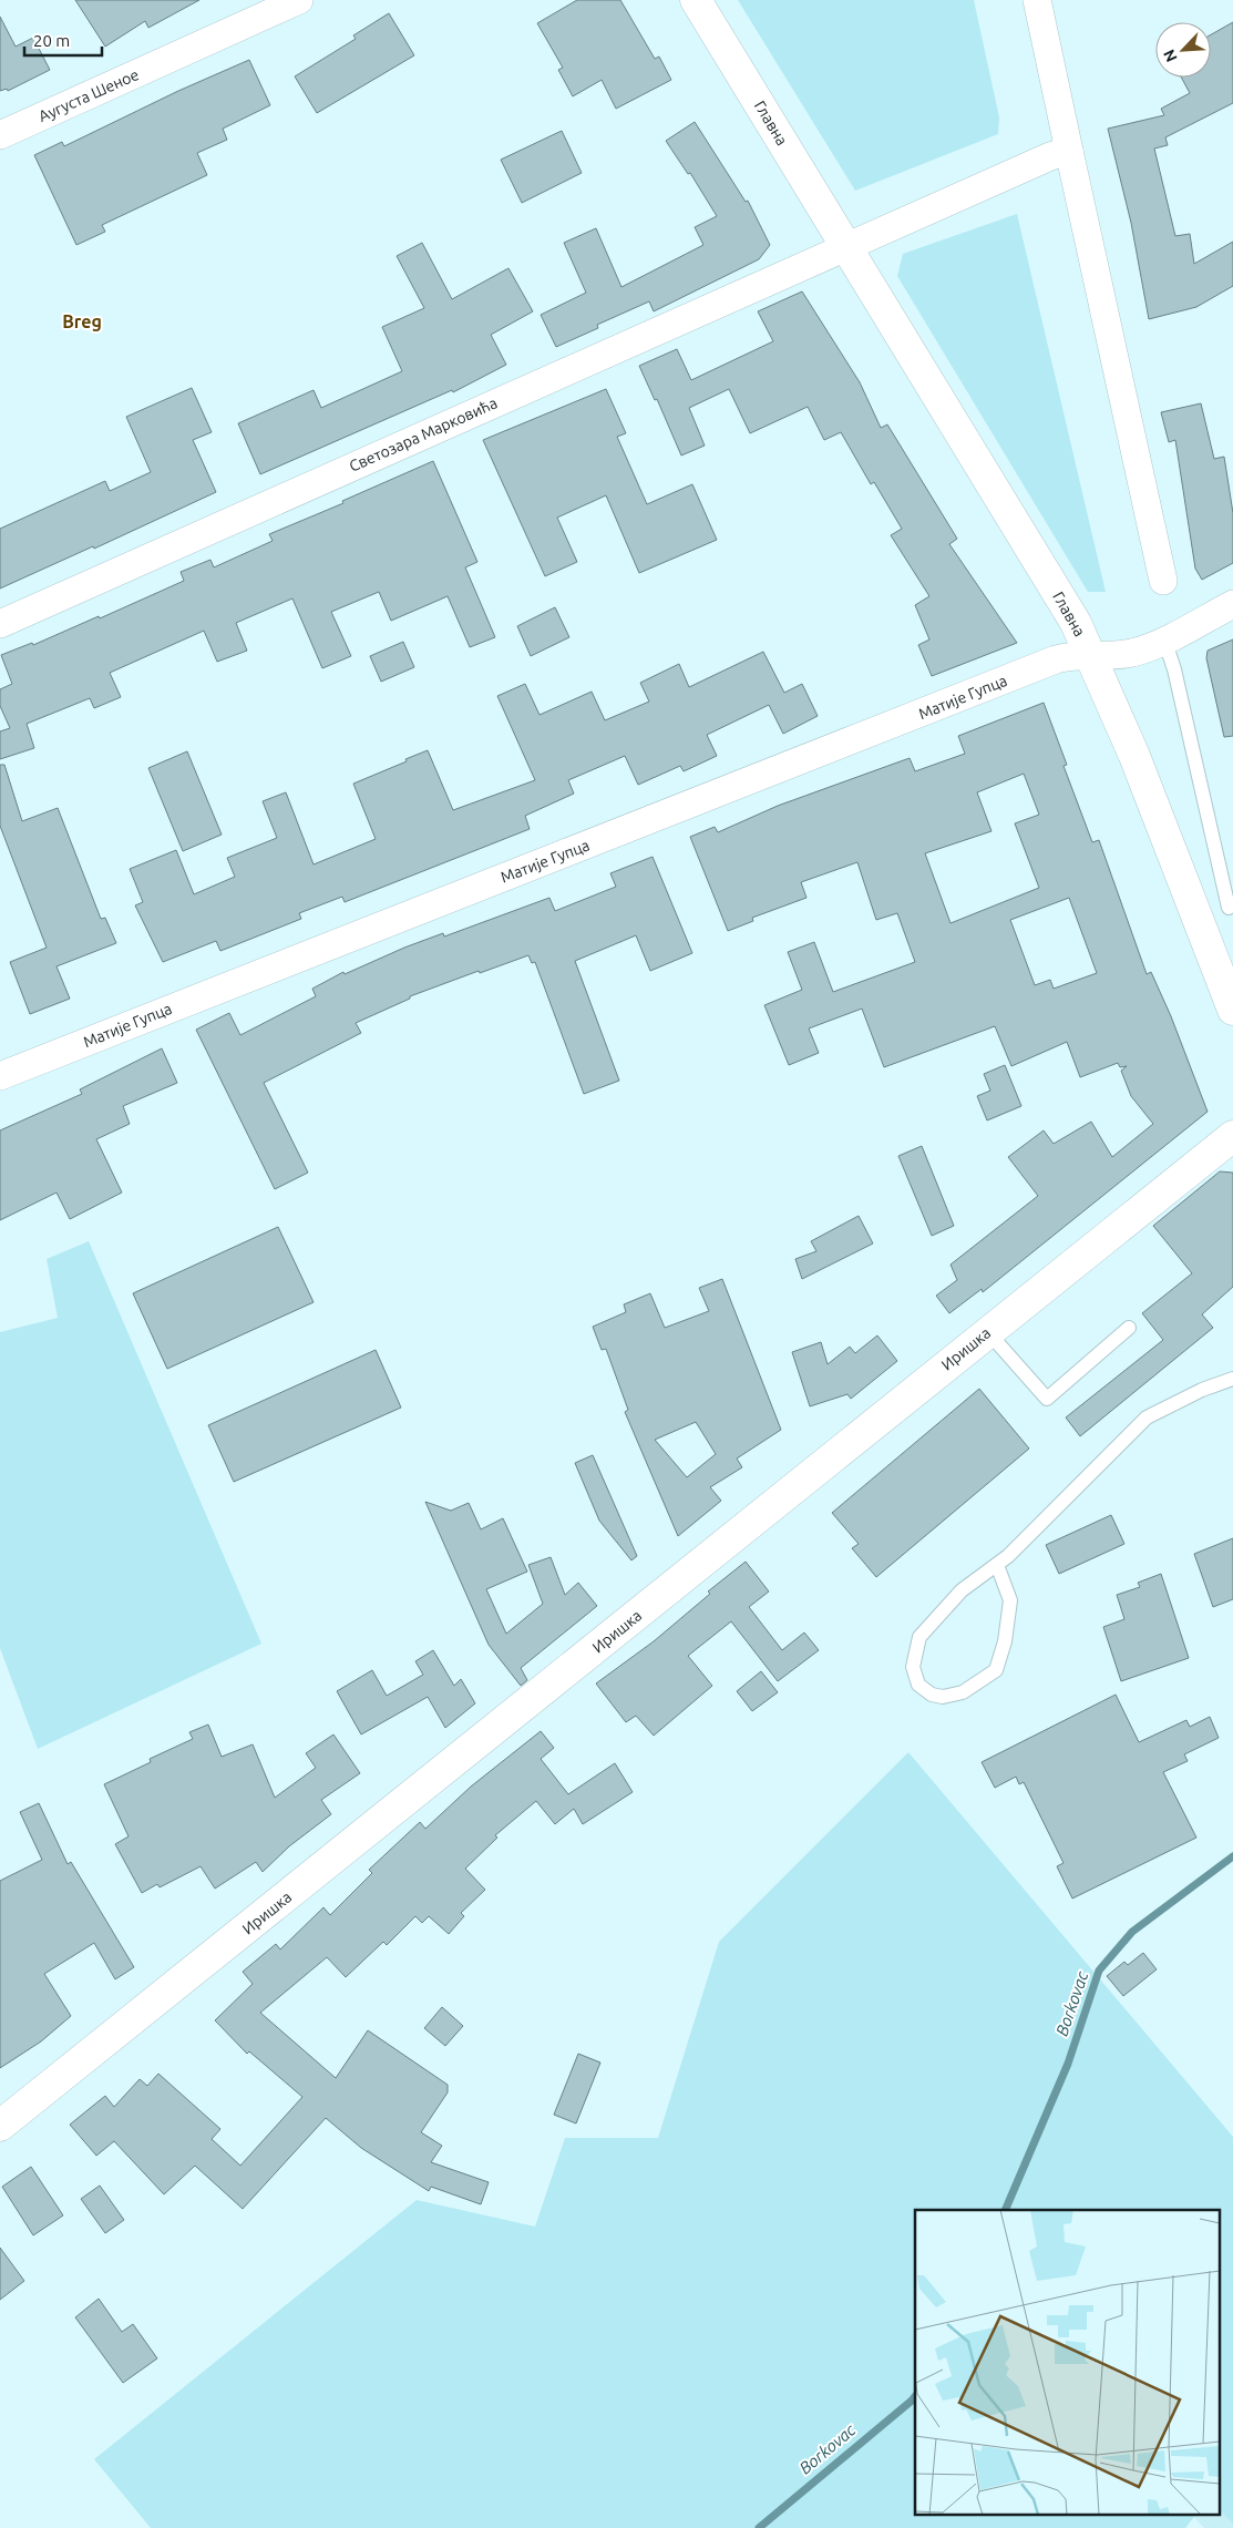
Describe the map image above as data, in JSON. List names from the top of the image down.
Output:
{
  "streets": {
    "street": [
      "Аугуста Шеное",
      "Главна",
      "Светозара Марковића",
      "Матије Гупца",
      "Иришка"
    ]
  },
  "crossings": [
    ["Главна", "Светозара Марковића"],
    ["Главна", "Матије Гупца"]
  ],
  "districts": ["Breg"],
  "water": ["Borkovac"],
  "scale_bar": "20 m",
  "north": "bottom left"
}
